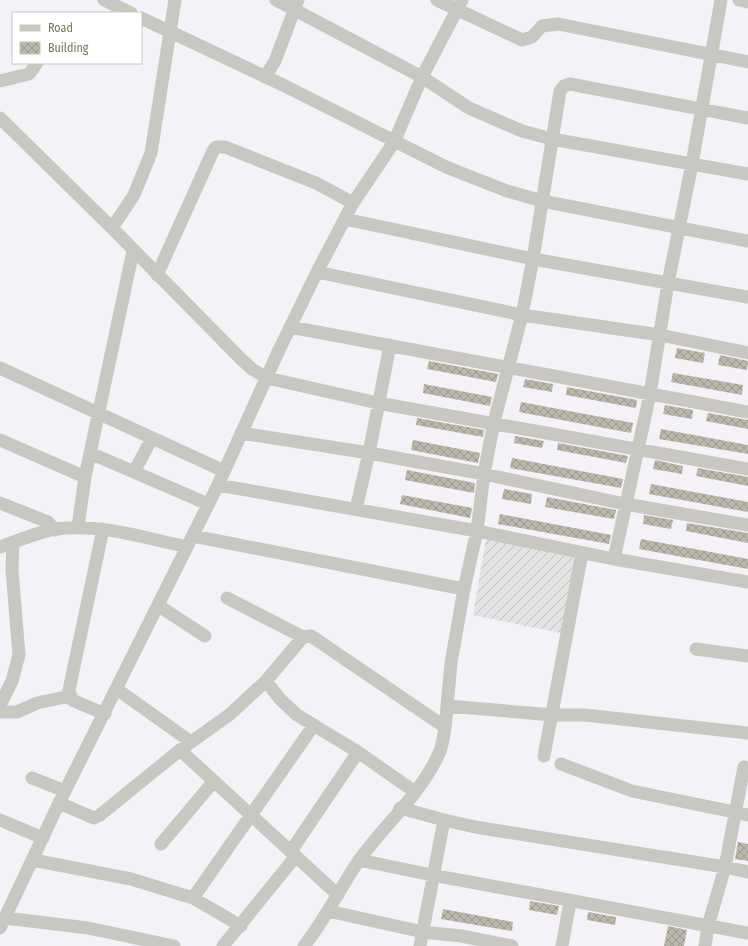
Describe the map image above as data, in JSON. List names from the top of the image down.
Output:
{
  "legend": ["Road", "Building"]
}
